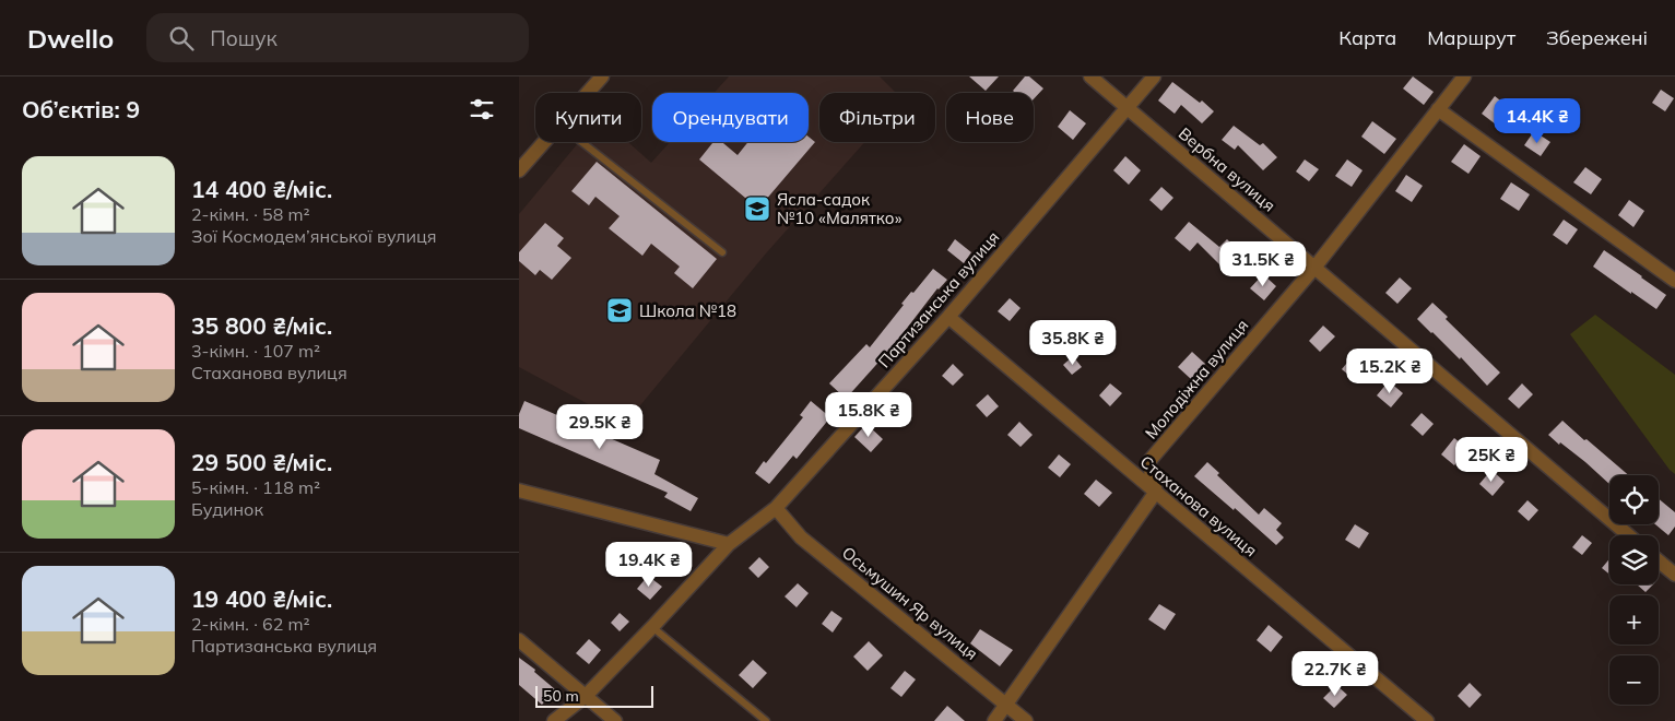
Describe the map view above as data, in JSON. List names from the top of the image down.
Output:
{
  "streets": {
    "street": [
      "Вербна вулиця",
      "Партизанська вулиця",
      "Молодіжна вулиця",
      "Стаханова вулиця",
      "Осьмушин Яр вулиця"
    ]
  },
  "crossings": [
    ["Вербна вулиця", "Партизанська вулиця"],
    ["Вербна вулиця", "Молодіжна вулиця"],
    ["Партизанська вулиця", "Стаханова вулиця"],
    ["Партизанська вулиця", "Осьмушин Яр вулиця"],
    ["Молодіжна вулиця", "Стаханова вулиця"]
  ],
  "places": {
    "school or university": ["Ясла-садок №10 «Малятко»", "Школа №18"]
  },
  "scale_bar": "50 m",
  "page": {
    "header": "Dwello",
    "search": "Пошук",
    "nav": ["Карта", "Маршрут", "Збережені"],
    "heading": "Об’єктів: 9",
    "chip": [
      "Купити",
      "Орендувати",
      "Фільтри",
      "Нове"
    ],
    "price": [
      "14.4K ₴",
      "31.5K ₴",
      "35.8K ₴",
      "15.2K ₴",
      "15.8K ₴",
      "29.5K ₴",
      "25K ₴",
      "19.4K ₴",
      "22.7K ₴"
    ],
    "list": [
      {
        "name": "14 400 ₴/міс.",
        "note": "2-кімн. · 58 m² · Зої Космодем’янської вулиця"
      },
      {
        "name": "35 800 ₴/міс.",
        "note": "3-кімн. · 107 m² · Стаханова вулиця"
      },
      {
        "name": "29 500 ₴/міс.",
        "note": "5-кімн. · 118 m² · Будинок"
      },
      {
        "name": "19 400 ₴/міс.",
        "note": "2-кімн. · 62 m² · Партизанська вулиця"
      }
    ],
    "map_buttons": ["+", "−"],
    "scale": "50 m"
  }
}
